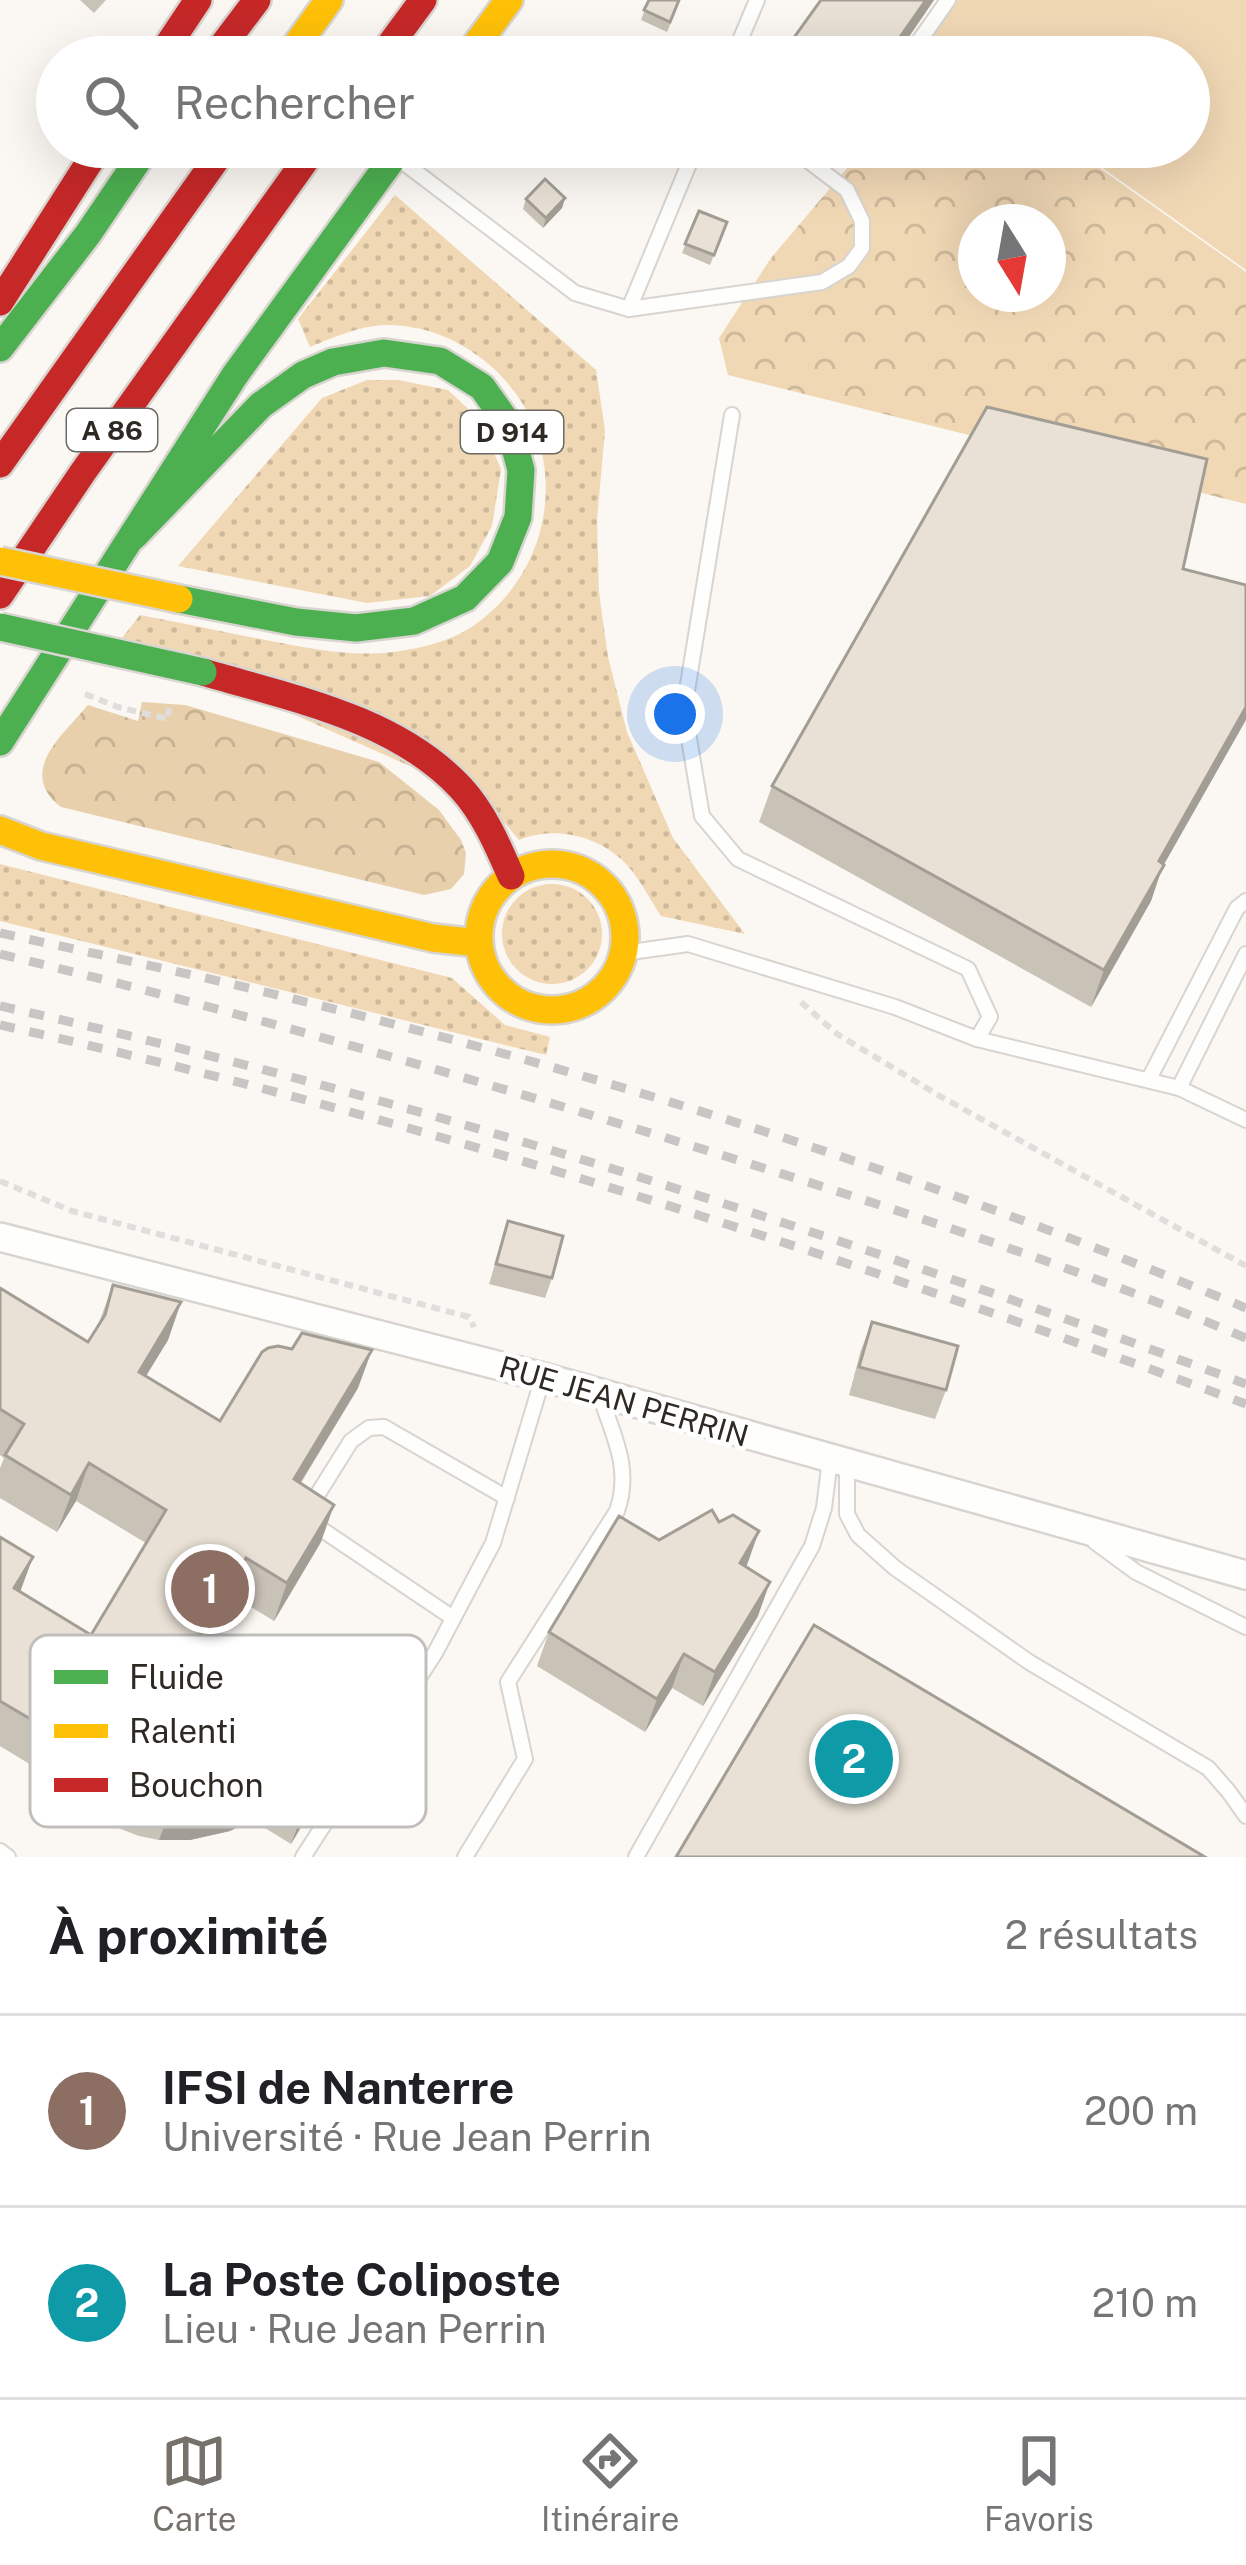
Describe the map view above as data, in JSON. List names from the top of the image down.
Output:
{
  "streets": {
    "main road": ["A 86", "D 914"],
    "street": ["RUE JEAN PERRIN"]
  },
  "legend": ["Fluide", "Ralenti", "Bouchon"],
  "north": "bottom",
  "page": {
    "search": "Rechercher",
    "pins": ["1", "2"],
    "heading": ["À proximité", "2 résultats"],
    "list": [
      {
        "mark": "1",
        "name": "IFSI de Nanterre",
        "note": "Université · Rue Jean Perrin",
        "value": "200 m"
      },
      {
        "mark": "2",
        "name": "La Poste Coliposte",
        "note": "Lieu · Rue Jean Perrin",
        "value": "210 m"
      }
    ],
    "nav": ["Carte", "Itinéraire", "Favoris"]
  }
}
